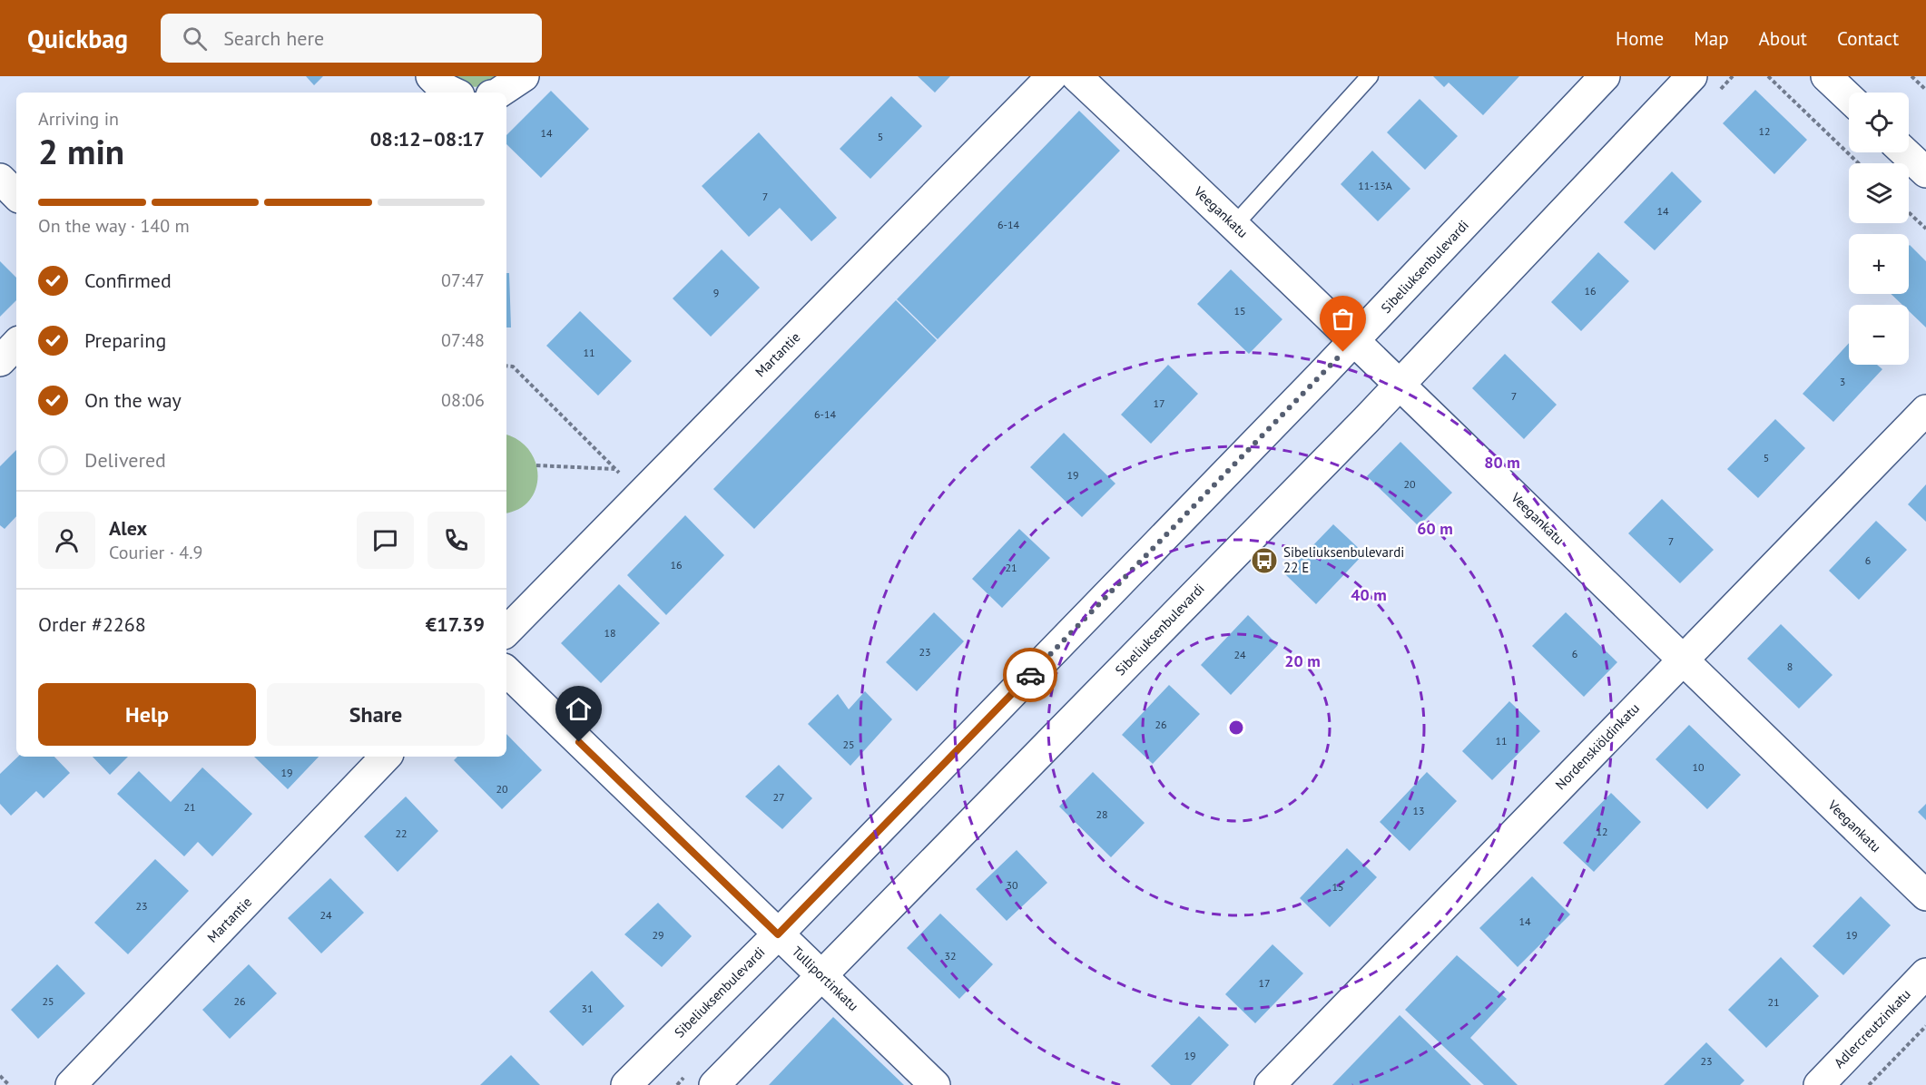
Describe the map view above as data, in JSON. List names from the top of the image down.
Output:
{
  "streets": {
    "street": [
      "Veegankatu",
      "Sibeliuksenbulevardi",
      "Martantie",
      "Nordenskiöldinkatu",
      "Tulliportinkatu",
      "Adlercreutzinkatu"
    ]
  },
  "crossings": [
    ["Veegankatu", "Sibeliuksenbulevardi"],
    ["Veegankatu", "Nordenskiöldinkatu"],
    ["Sibeliuksenbulevardi", "Tulliportinkatu"]
  ],
  "places": {
    "bus stop": ["Sibeliuksenbulevardi 22 E"]
  },
  "house_numbers": [
    "12",
    "14",
    "5",
    "11-13A",
    "7",
    "14",
    "6-14",
    "16",
    "9",
    "15",
    "11",
    "3",
    "7",
    "17",
    "6-14",
    "5",
    "19",
    "20",
    "7",
    "6",
    "16",
    "21",
    "18",
    "23",
    "6",
    "24",
    "8",
    "26",
    "11",
    "25",
    "10",
    "19",
    "20",
    "27",
    "21",
    "13",
    "28",
    "12",
    "22",
    "30",
    "15",
    "23",
    "24",
    "14",
    "29",
    "19",
    "32",
    "17",
    "25",
    "26",
    "21",
    "31",
    "19",
    "23"
  ],
  "page": {
    "header": "Quickbag",
    "search": "Search here",
    "nav": [
      "Home",
      "Map",
      "About",
      "Contact"
    ],
    "map_buttons": ["+", "−"],
    "heading": ["2 min", "Arriving in", "08:12–08:17"],
    "panel": [
      "Alex",
      "Courier · 4.9",
      "Order #2268",
      "€17.39"
    ],
    "bar": "On the way · 140 m",
    "list": [
      ["Confirmed", "07:47"],
      ["Preparing", "07:48"],
      ["On the way", "08:06"],
      "Delivered"
    ],
    "buttons": ["Help", "Share"]
  },
  "rings": [
    "80 m",
    "60 m",
    "40 m",
    "20 m"
  ]
}
